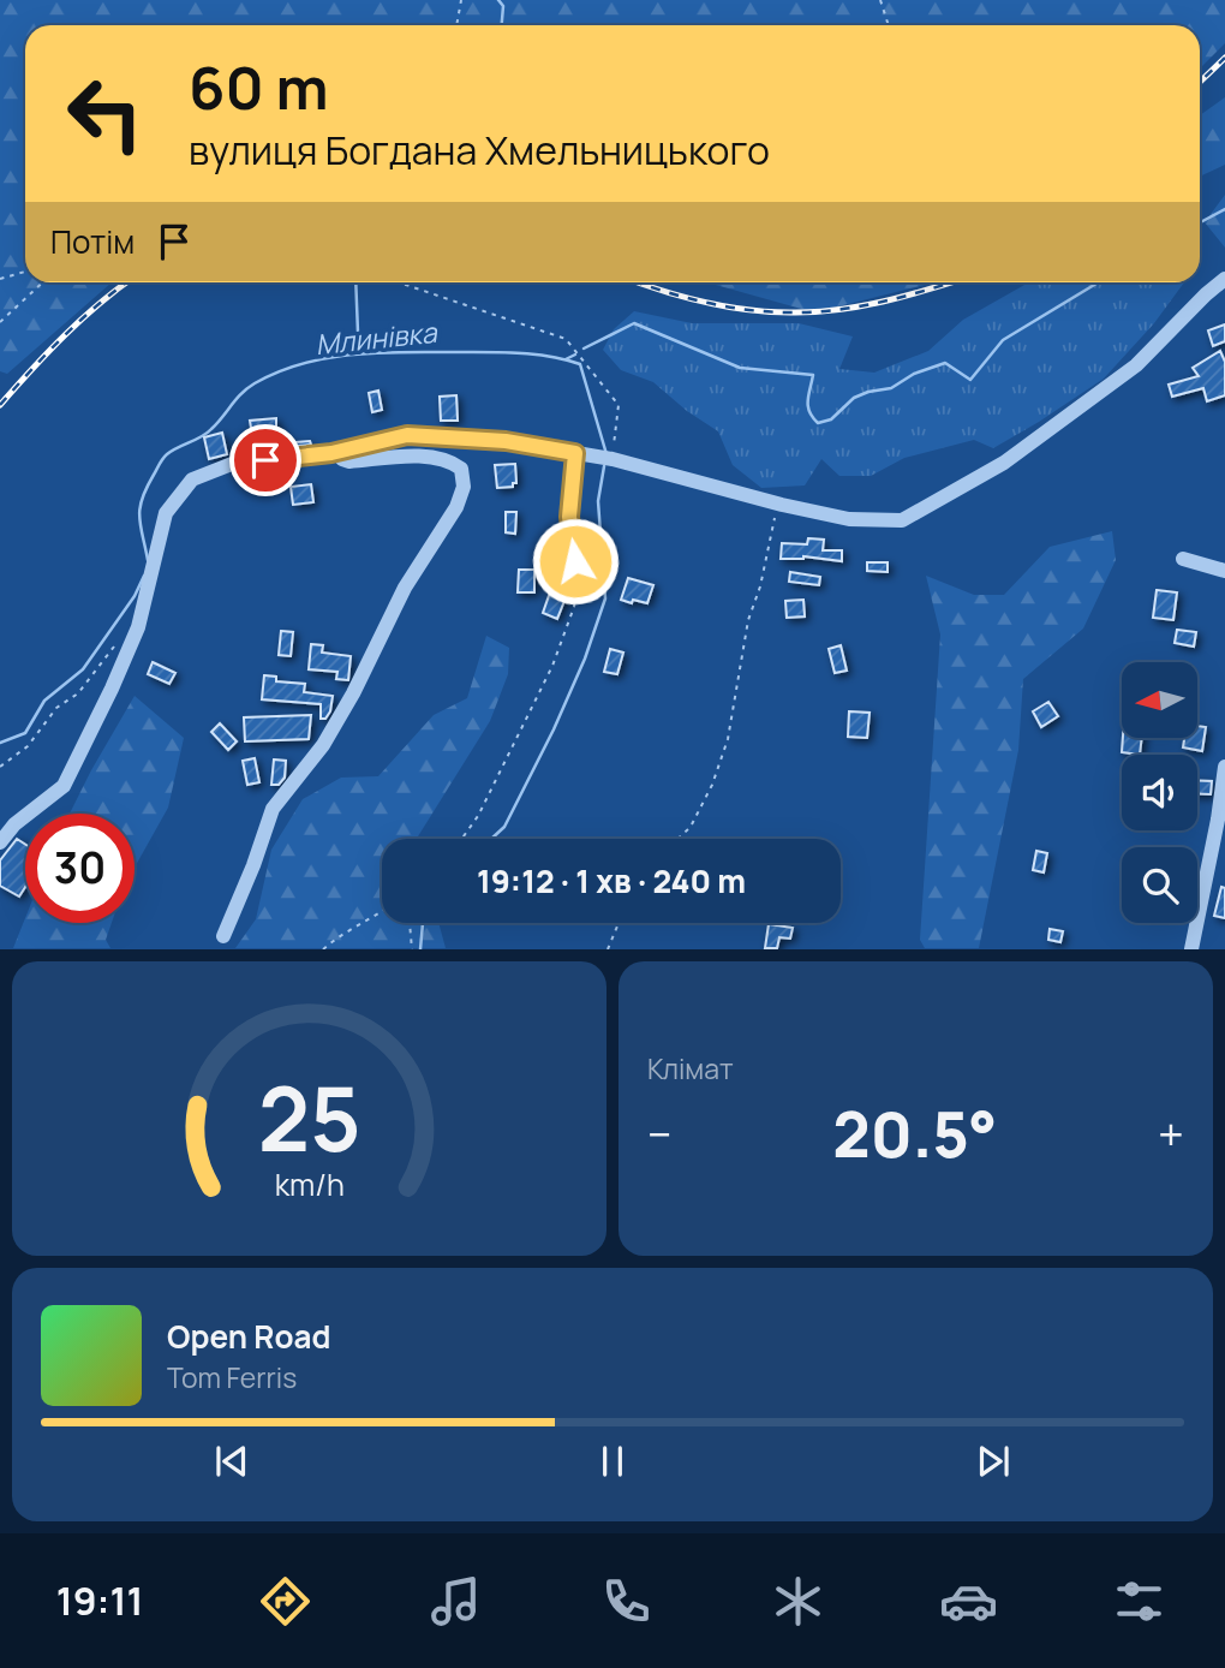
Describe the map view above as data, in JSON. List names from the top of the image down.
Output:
{
  "water": ["Млинівка"],
  "north": "left",
  "page": {
    "turn": ["60 m", "вулиця Богдана Хмельницького"],
    "then": "Потім",
    "limit": "30",
    "trip": "19:12 · 1 хв · 240 m",
    "tile": "Клімат",
    "heat": ["−", "20.5°", "+"],
    "song": ["Open Road", "Tom Ferris"],
    "tabs": "19:11",
    "gauge": ["25", "km/h"]
  }
}
